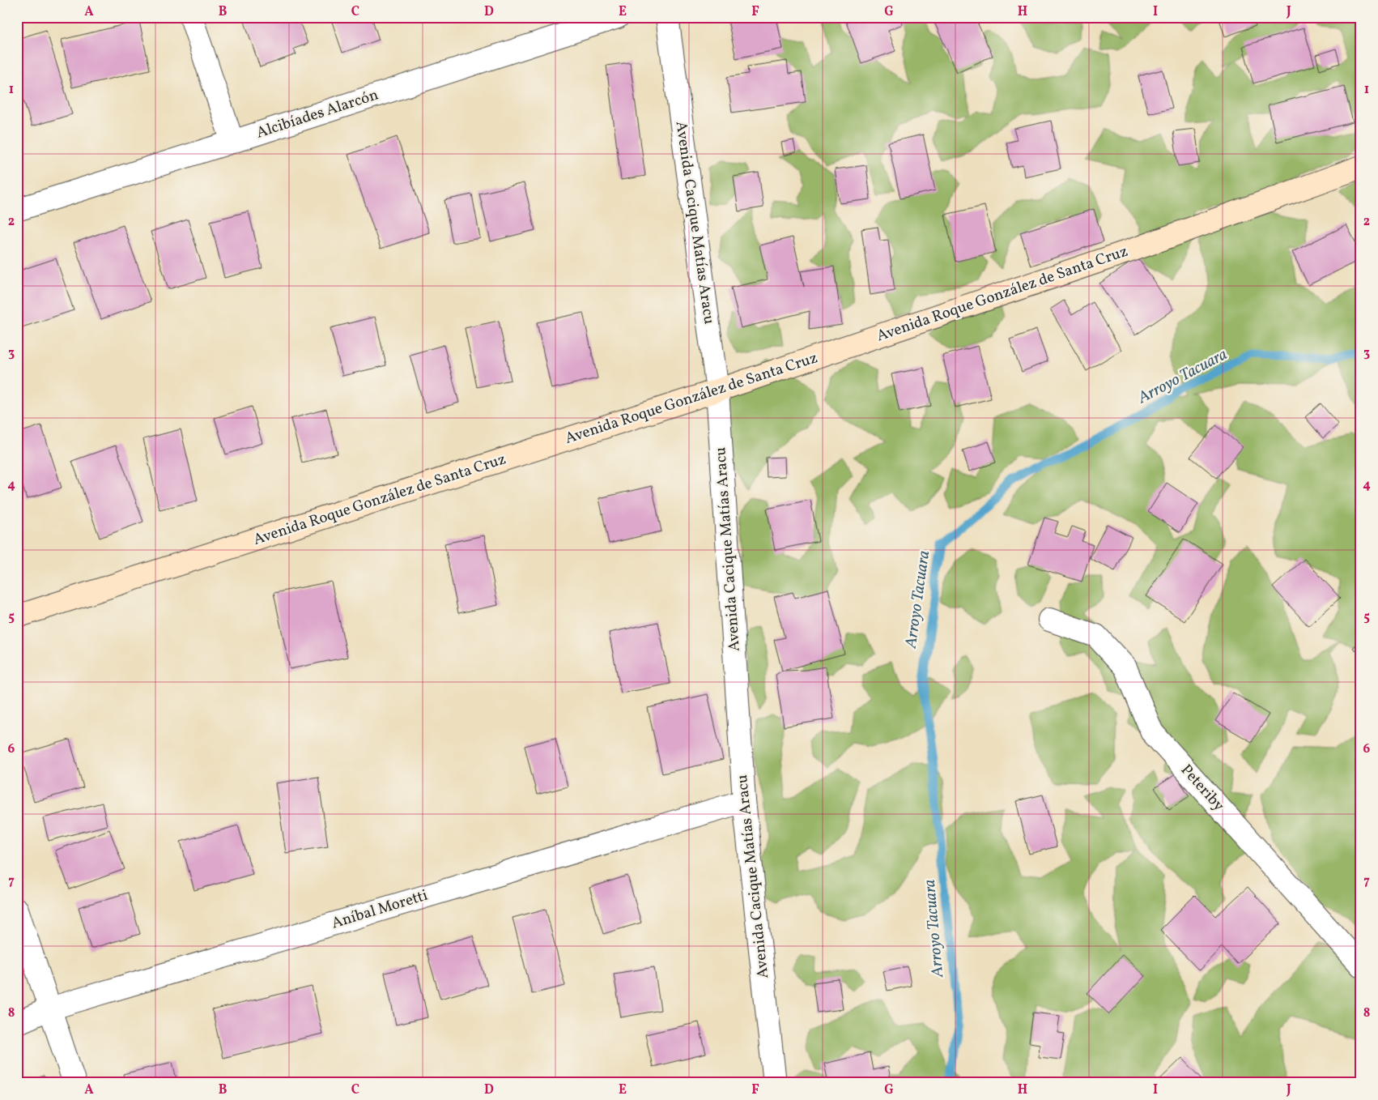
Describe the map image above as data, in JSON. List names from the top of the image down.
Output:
{
  "streets": {
    "main road": ["Avenida Roque González de Santa Cruz"],
    "street": [
      "Alcibíades Alarcón",
      "Avenida Cacique Matías Aracu",
      "Peteriby",
      "Aníbal Moretti"
    ]
  },
  "crossings": [
    ["Avenida Cacique Matías Aracu", "Avenida Roque González de Santa Cruz"],
    ["Avenida Cacique Matías Aracu", "Aníbal Moretti"]
  ],
  "water": ["Arroyo Tacuara"],
  "grid": {
    "columns": [
      "A",
      "B",
      "C",
      "D",
      "E",
      "F",
      "G",
      "H",
      "I",
      "J"
    ],
    "rows": [
      "1",
      "2",
      "3",
      "4",
      "5",
      "6",
      "7",
      "8"
    ]
  }
}
